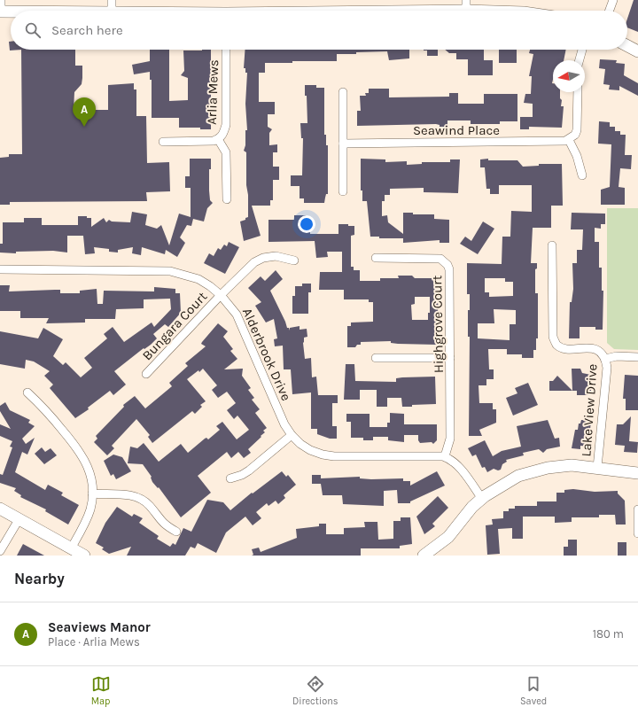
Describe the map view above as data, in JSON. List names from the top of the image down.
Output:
{
  "streets": {
    "street": [
      "Arlia Mews",
      "Seawind Place",
      "Highgrove Court",
      "Bungara Court",
      "Alderbrook Drive",
      "Lake View Drive"
    ]
  },
  "crossings": [
    ["Highgrove Court", "Alderbrook Drive"],
    ["Bungara Court", "Alderbrook Drive"]
  ],
  "north": "left",
  "page": {
    "search": "Search here",
    "pins": "A",
    "heading": "Nearby",
    "list": [
      {
        "mark": "A",
        "name": "Seaviews Manor",
        "note": "Place · Arlia Mews",
        "value": "180 m"
      }
    ],
    "nav": ["Map", "Directions", "Saved"]
  }
}
